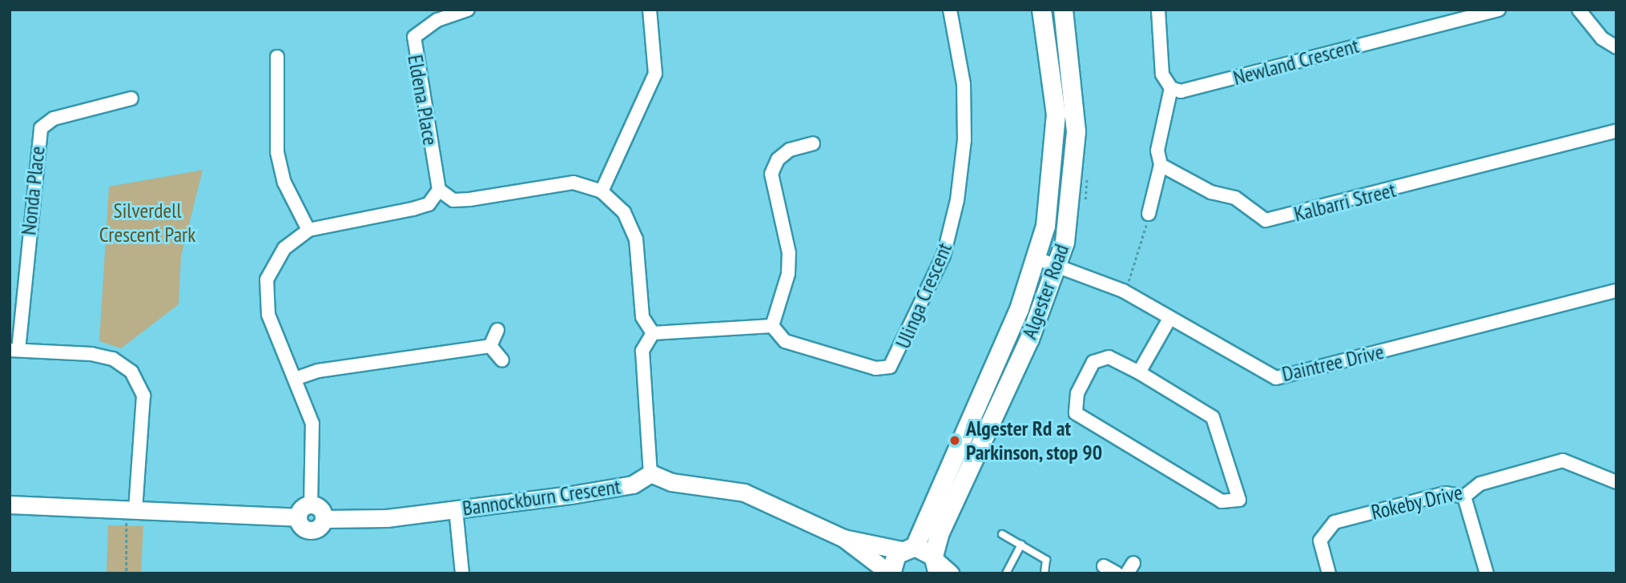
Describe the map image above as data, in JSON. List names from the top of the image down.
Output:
{
  "streets": {
    "main road": ["Algester Road"],
    "street": [
      "Newland Crescent",
      "Eldena Place",
      "Nonda Place",
      "Kalbarri Street",
      "Ulinga Crescent",
      "Daintree Drive",
      "Bannockburn Crescent",
      "Rokeby Drive"
    ]
  },
  "crossings": [
    ["Algester Road", "Daintree Drive"],
    ["Algester Road", "Bannockburn Crescent"]
  ],
  "parks": ["Silverdell Crescent Park"],
  "places": ["Algester Rd at Parkinson, stop 90"]
}
